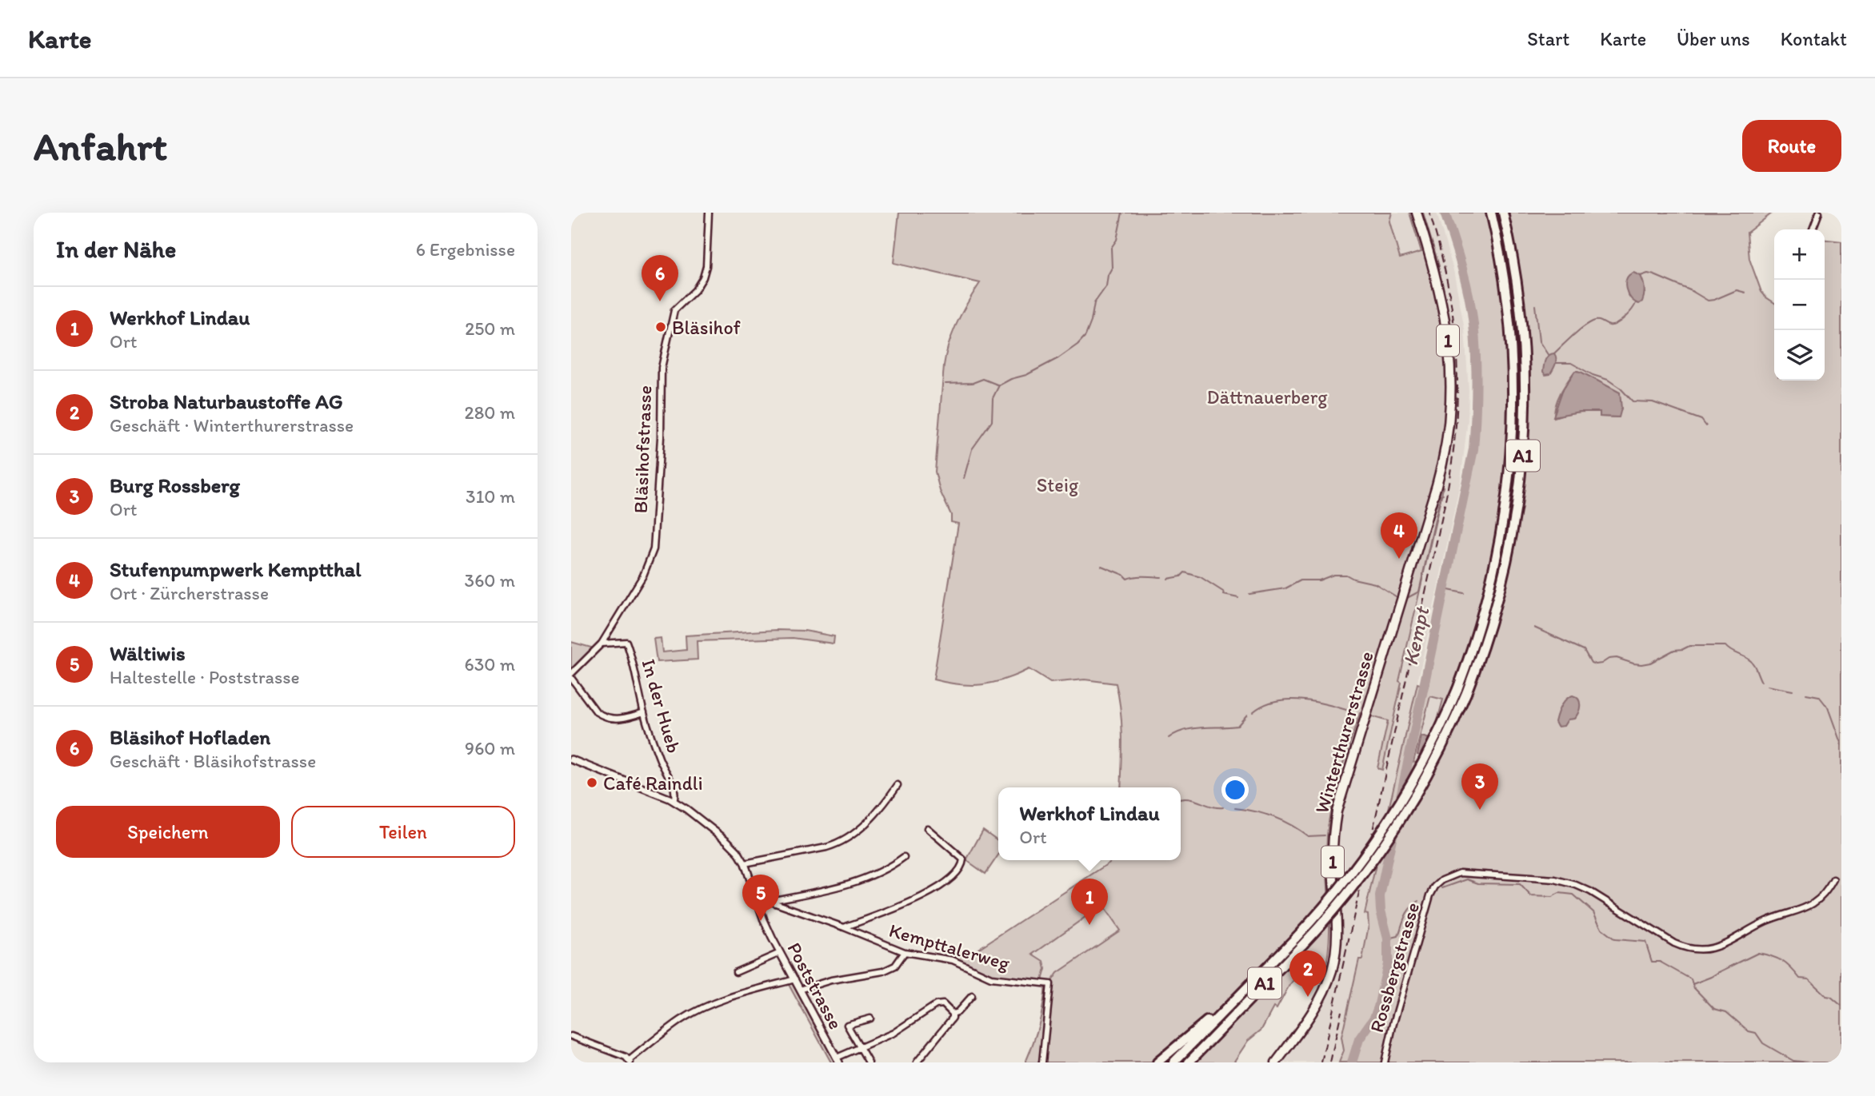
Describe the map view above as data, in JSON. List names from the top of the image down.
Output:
{
  "streets": {
    "highway": ["A1"],
    "main road": ["1", "Winterthurerstrasse"],
    "street": [
      "Bläsihofstrasse",
      "In der Hueb",
      "Kempttalerweg",
      "Rossbergstrasse",
      "Poststrasse"
    ]
  },
  "crossings": [
    ["Bläsihofstrasse", "In der Hueb"],
    ["In der Hueb", "Poststrasse"]
  ],
  "water": ["Kempt"],
  "parks": ["Dättnauerberg", "Steig"],
  "places": ["Bläsihof", "Café Raindli"],
  "page": {
    "header": "Karte",
    "nav": [
      "Start",
      "Karte",
      "Über uns",
      "Kontakt"
    ],
    "buttons": [
      "Route",
      ["Speichern", "Teilen"]
    ],
    "title": "Anfahrt",
    "heading": ["In der Nähe", "6 Ergebnisse"],
    "map_buttons": ["+", "−"],
    "pins": [
      "6",
      "4",
      "3",
      "5",
      "1",
      "2"
    ],
    "list": [
      {
        "mark": "1",
        "name": "Werkhof Lindau",
        "note": "Ort",
        "value": "250 m"
      },
      {
        "mark": "2",
        "name": "Stroba Naturbaustoffe AG",
        "note": "Geschäft · Winterthurerstrasse",
        "value": "280 m"
      },
      {
        "mark": "3",
        "name": "Burg Rossberg",
        "note": "Ort",
        "value": "310 m"
      },
      {
        "mark": "4",
        "name": "Stufenpumpwerk Kemptthal",
        "note": "Ort · Zürcherstrasse",
        "value": "360 m"
      },
      {
        "mark": "5",
        "name": "Wältiwis",
        "note": "Haltestelle · Poststrasse",
        "value": "630 m"
      },
      {
        "mark": "6",
        "name": "Bläsihof Hofladen",
        "note": "Geschäft · Bläsihofstrasse",
        "value": "960 m"
      }
    ],
    "popup": ["Werkhof Lindau", "Ort"]
  }
}
